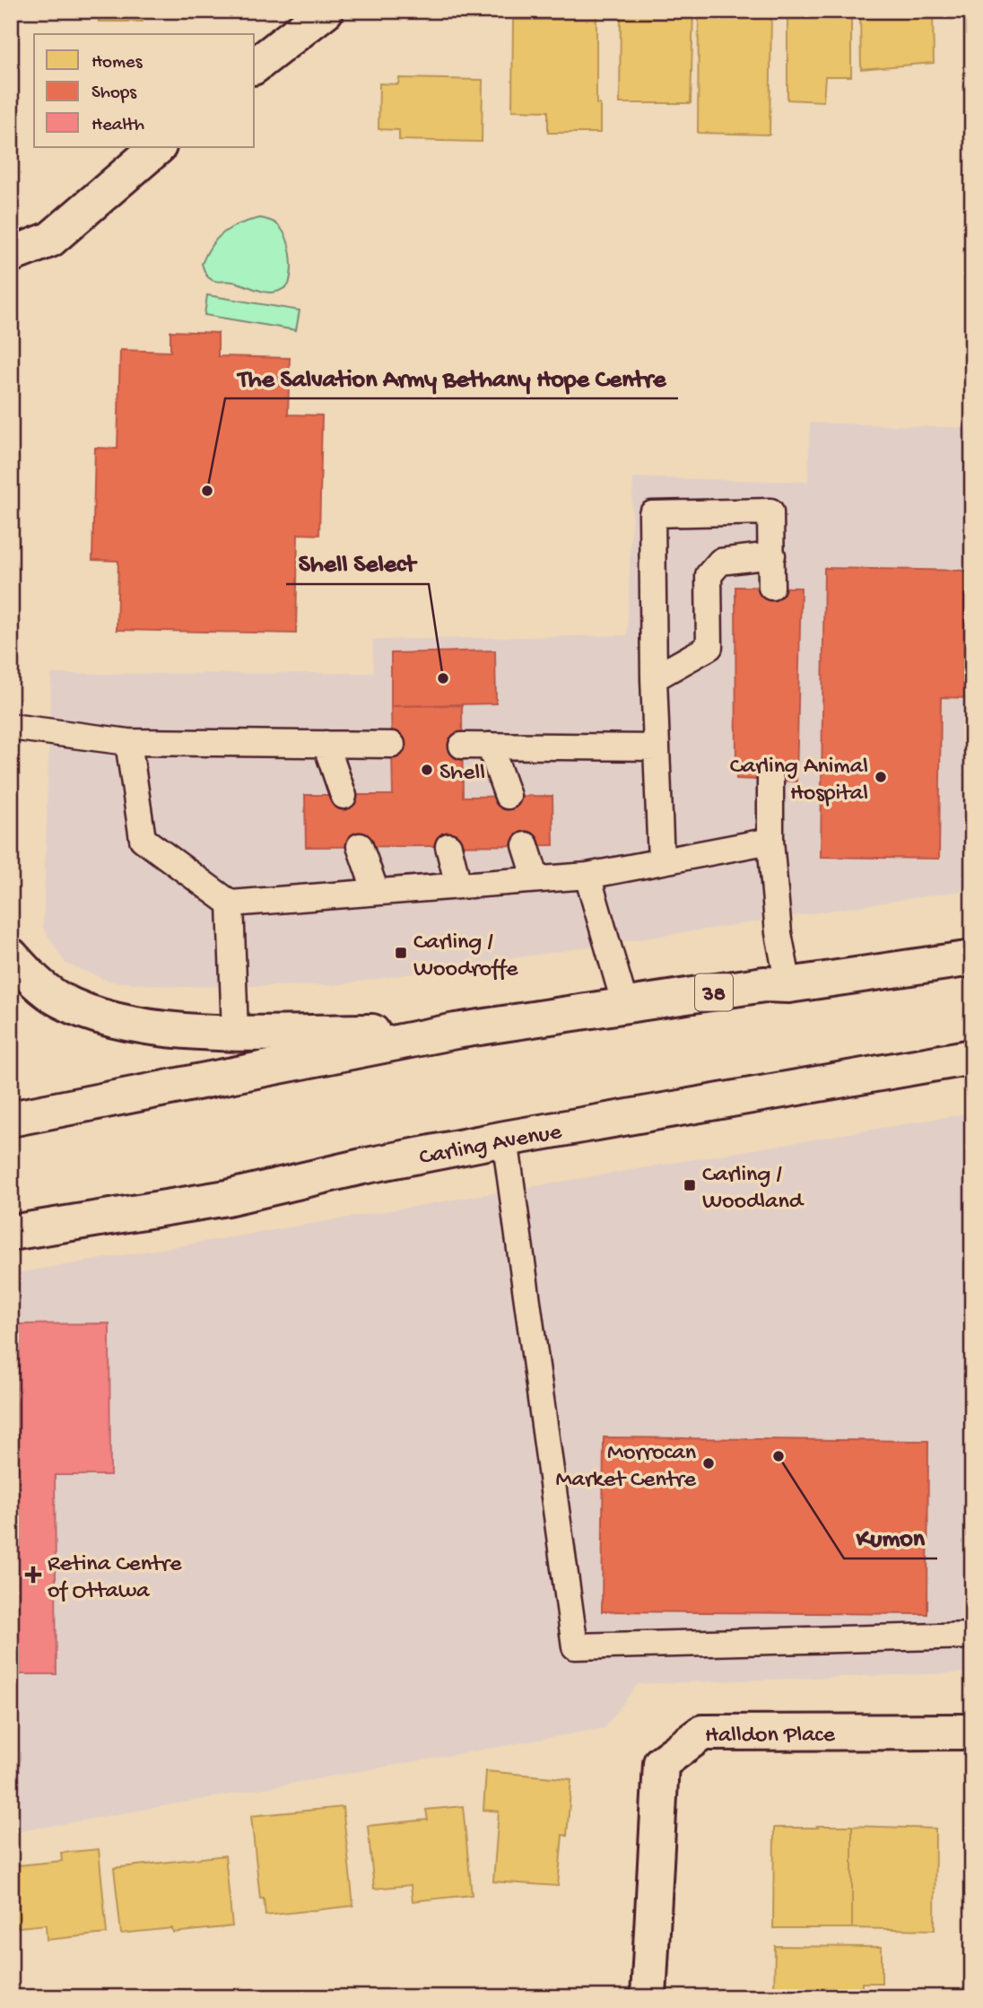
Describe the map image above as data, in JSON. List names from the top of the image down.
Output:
{
  "streets": {
    "main road": ["38", "Carling Avenue", "Halldon Place"]
  },
  "places": {
    "other": [
      "The Salvation Army Bethany Hope Centre",
      "Shell Select",
      "Shell",
      "Carling Animal Hospital",
      "Kumon",
      "Morrocan Market Centre"
    ],
    "transit": ["Carling / Woodroffe", "Carling / Woodland"],
    "health": ["Retina Centre of Ottawa"]
  },
  "legend": ["Homes", "Shops", "Health"]
}
